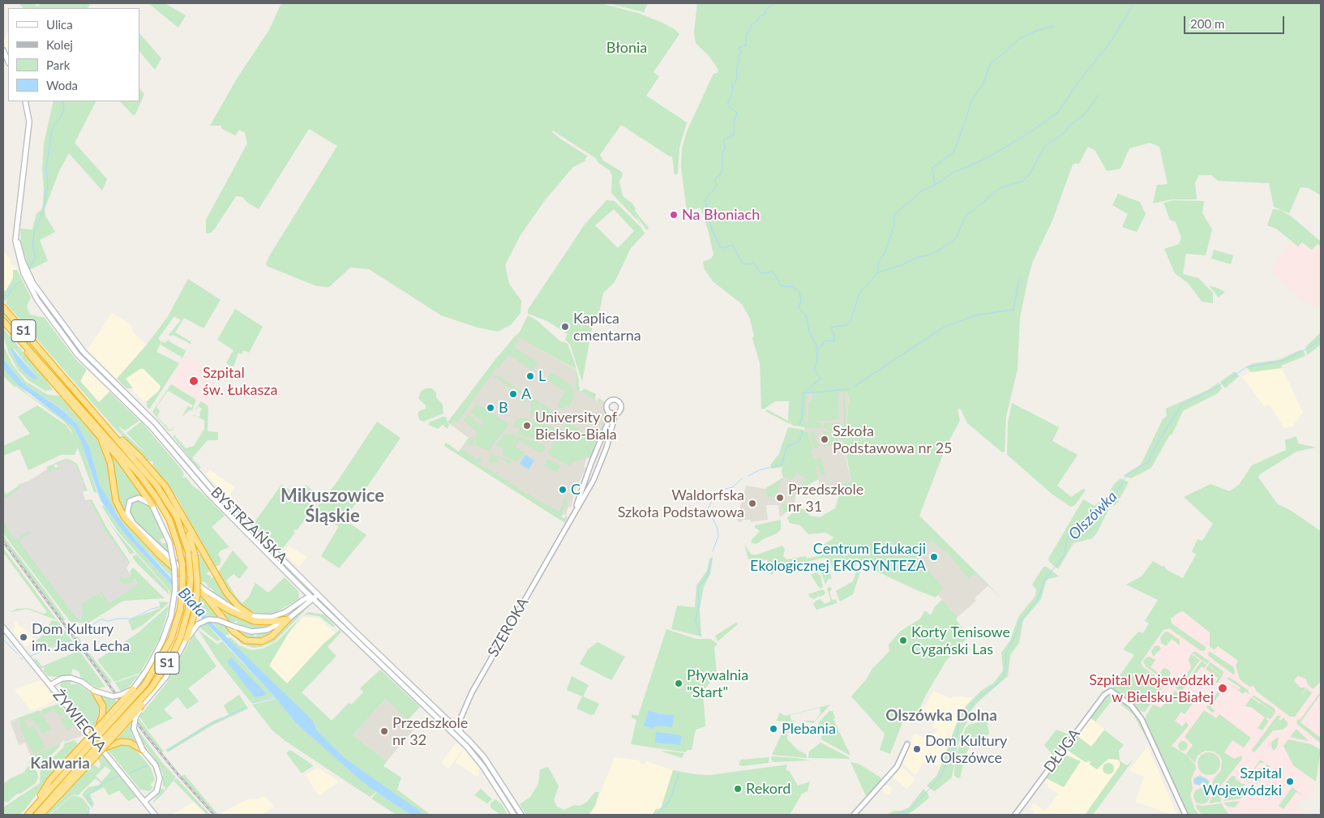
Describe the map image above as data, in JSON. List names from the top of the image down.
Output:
{
  "streets": {
    "highway": ["S1"],
    "main road": ["BYSTRZAŃSKA", "ŻYWIECKA"],
    "street": ["SZEROKA", "DŁUGA"]
  },
  "crossings": [
    ["BYSTRZAŃSKA", "SZEROKA"]
  ],
  "districts": ["Mikuszowice Śląskie", "Olszówka Dolna", "Kalwaria"],
  "water": ["Olszówka", "Biała"],
  "parks": ["Błonia"],
  "places": [
    "Na Błoniach",
    "Kaplica cmentarna",
    "L",
    "Szpital św. Łukasza",
    "A",
    "B",
    "University of Bielsko-Biala",
    "Szkoła Podstawowa nr 25",
    "C",
    "Przedszkole nr 31",
    "Waldorfska Szkoła Podstawowa",
    "Centrum Edukacji Ekologicznej EKOSYNTEZA",
    "Dom Kultury im. Jacka Lecha",
    "Korty Tenisowe Cygański Las",
    "Pływalnia \"Start\"",
    "Szpital Wojewódzki w Bielsku-Białej",
    "Plebania",
    "Przedszkole nr 32",
    "Dom Kultury w Olszówce",
    "Szpital Wojewódzki",
    "Rekord"
  ],
  "legend": [
    "Ulica",
    "Kolej",
    "Park",
    "Woda"
  ],
  "scale_bar": "200 m"
}
